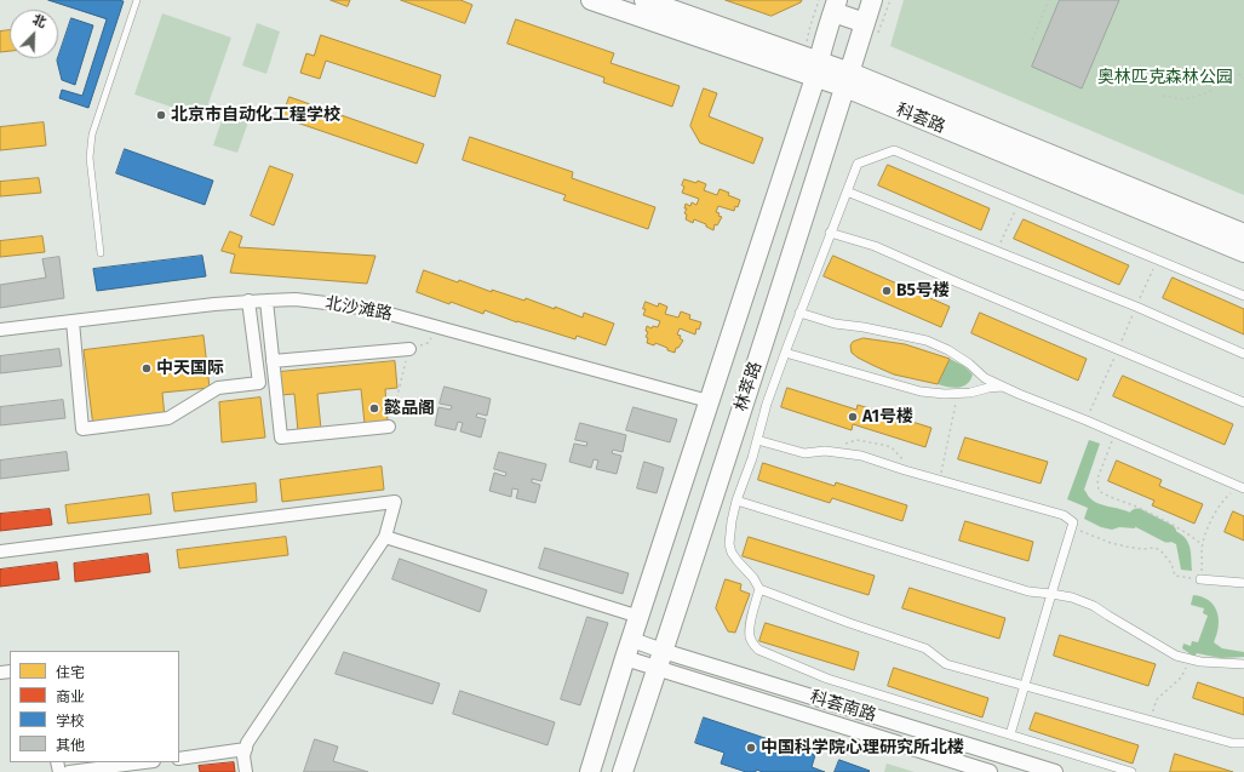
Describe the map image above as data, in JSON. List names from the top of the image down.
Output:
{
  "streets": {
    "main road": ["科荟路", "林萃路"],
    "street": ["北沙滩路", "科荟南路"]
  },
  "crossings": [
    ["科荟路", "林萃路"],
    ["北沙滩路", "林萃路"],
    ["林萃路", "科荟南路"]
  ],
  "parks": ["奥林匹克森林公园"],
  "places": [
    "北京市自动化工程学校",
    "B5号楼",
    "中天国际",
    "懿品阁",
    "A1号楼",
    "中国科学院心理研究所北楼"
  ],
  "legend": [
    "住宅",
    "商业",
    "学校",
    "其他"
  ],
  "north": "top right"
}
